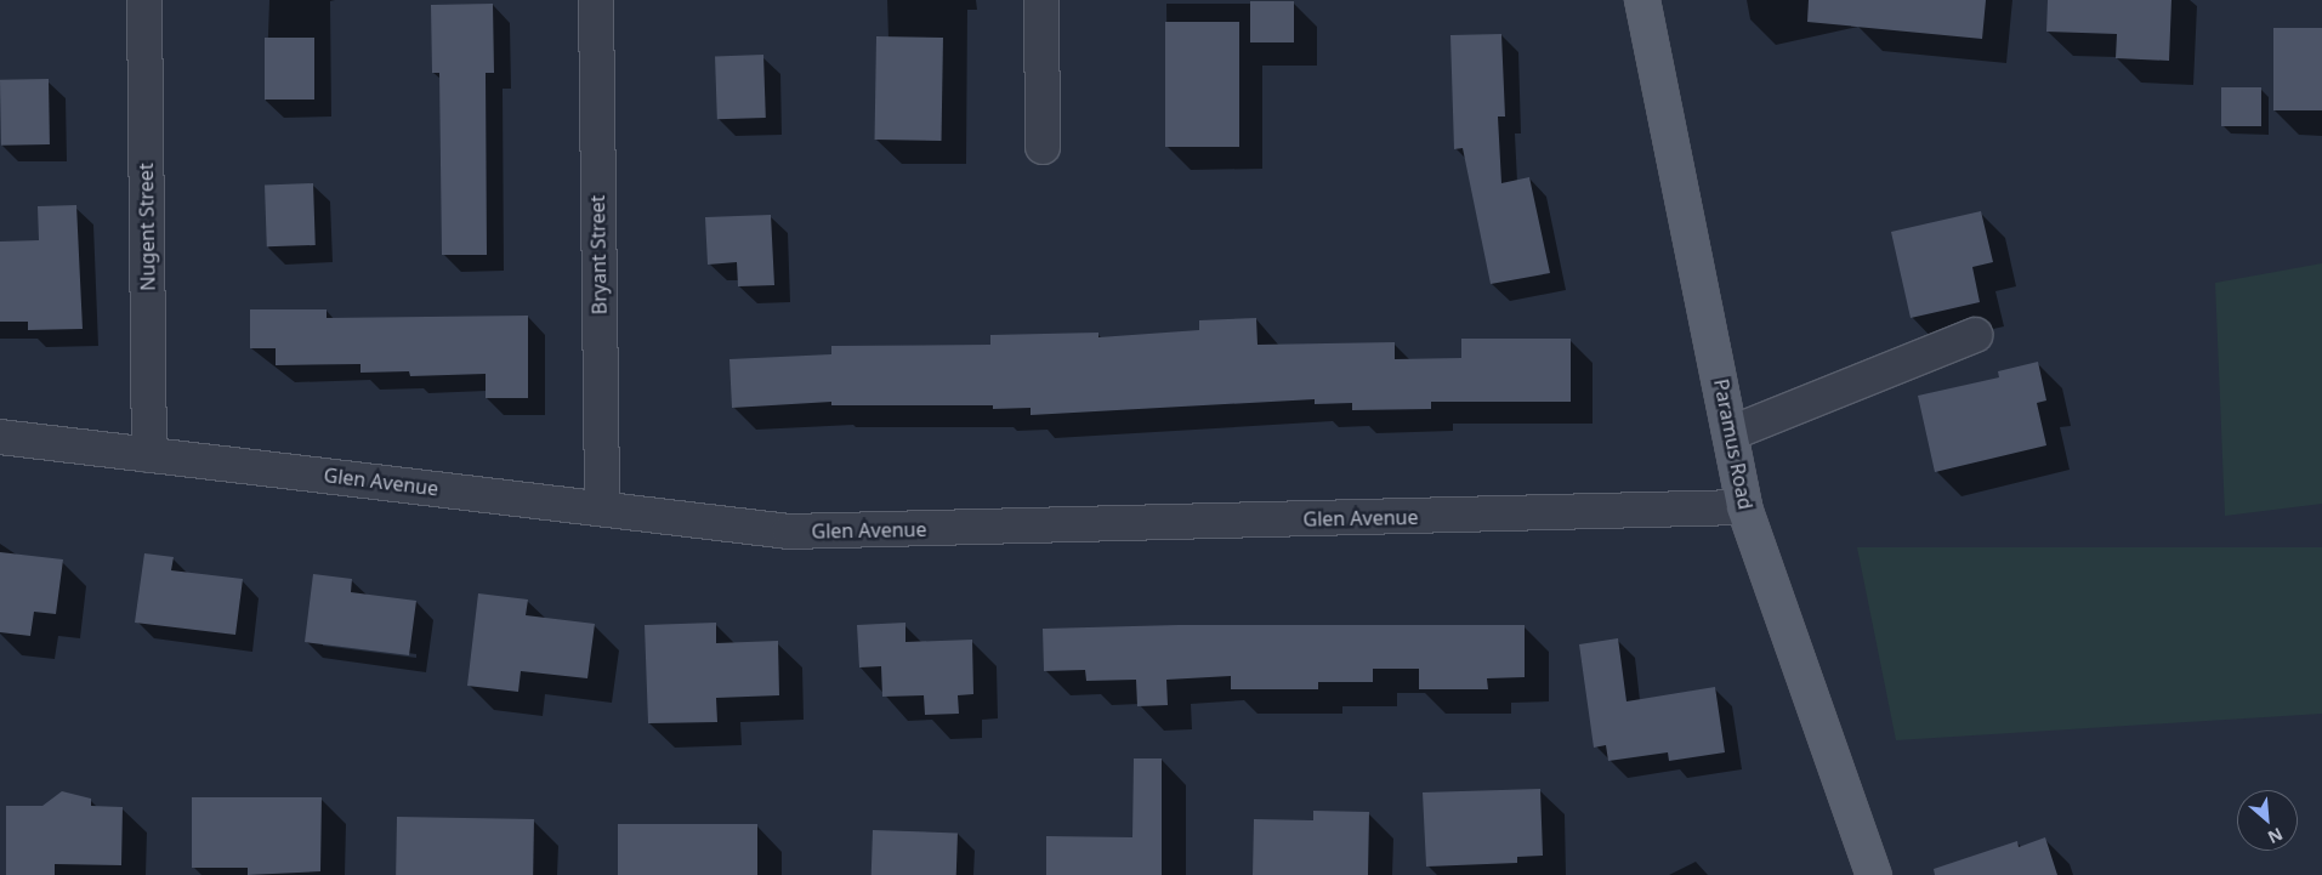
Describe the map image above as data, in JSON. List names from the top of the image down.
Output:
{
  "streets": {
    "main road": ["Paramus Road"],
    "street": ["Nugent Street", "Bryant Street", "Glen Avenue"]
  },
  "crossings": [
    ["Nugent Street", "Glen Avenue"],
    ["Bryant Street", "Glen Avenue"],
    ["Paramus Road", "Glen Avenue"]
  ],
  "north": "bottom right"
}
